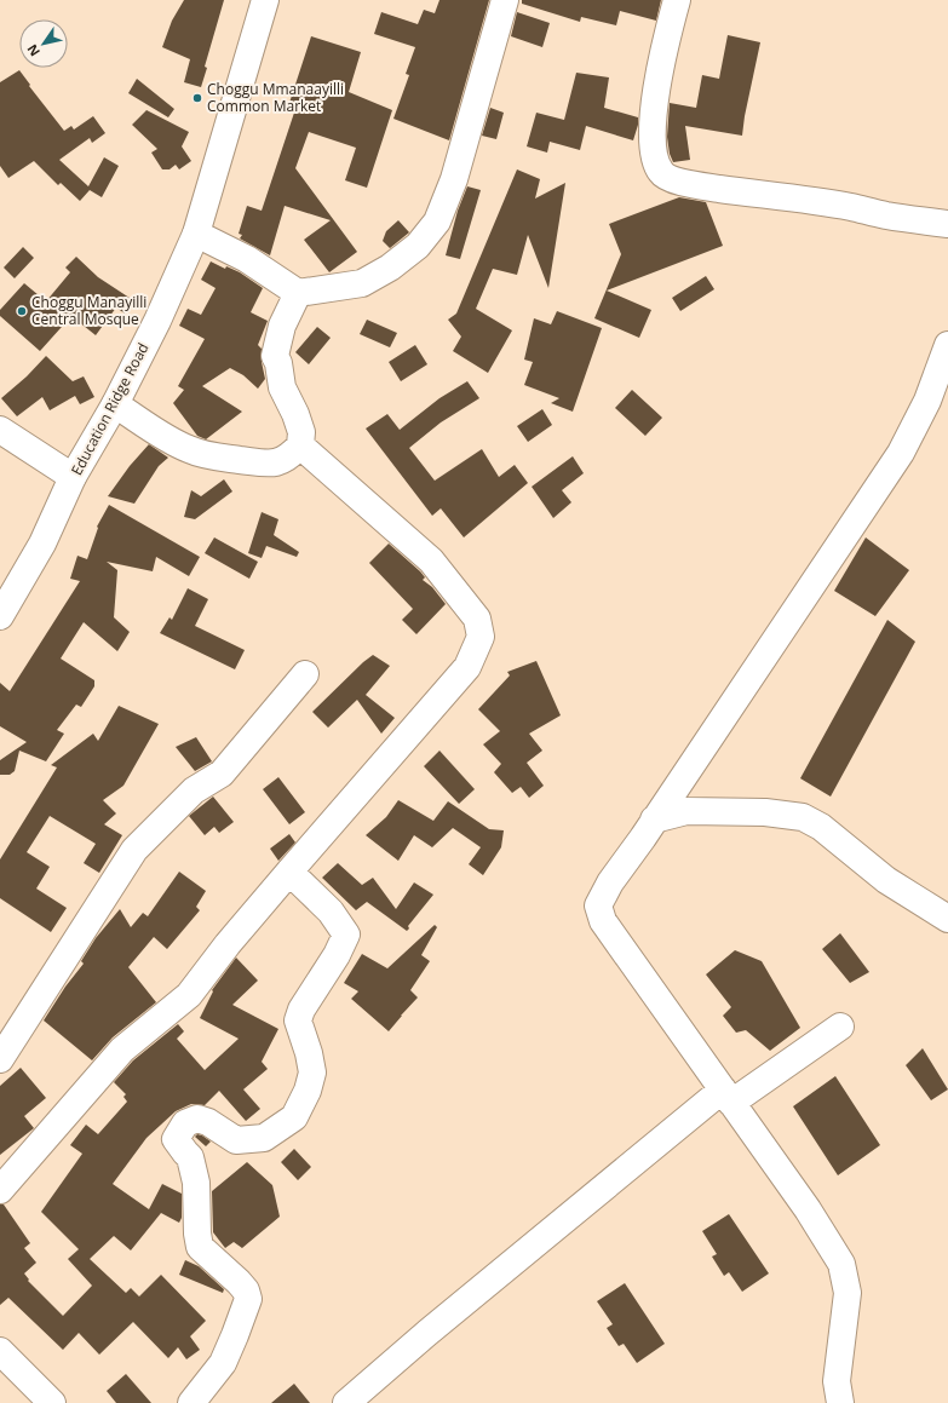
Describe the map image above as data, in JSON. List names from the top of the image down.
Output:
{
  "streets": {
    "street": ["Education Ridge Road"]
  },
  "places": ["Choggu Mmanaayilli Common Market", "Choggu Manayilli Central Mosque"],
  "north": "bottom left"
}
